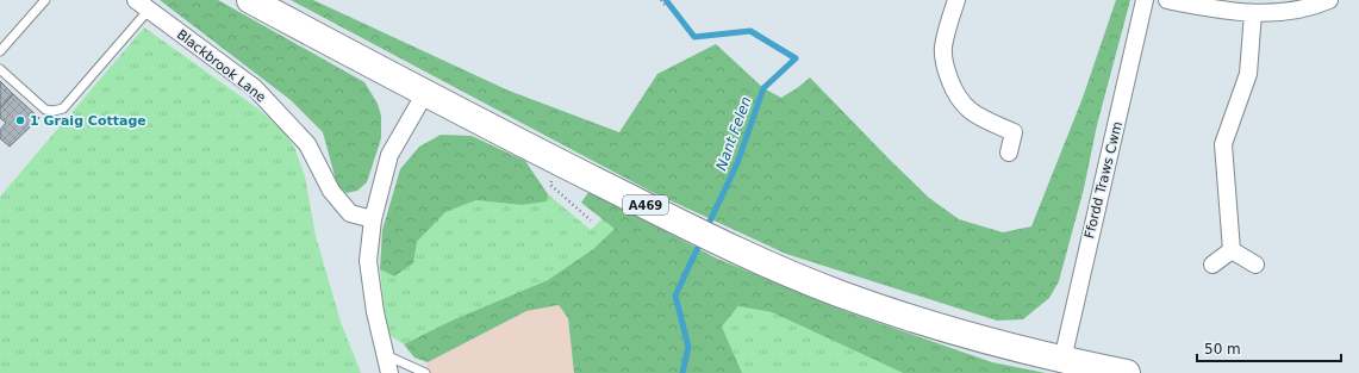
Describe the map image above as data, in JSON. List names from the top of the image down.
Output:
{
  "streets": {
    "main road": ["A469"],
    "street": ["Blackbrook Lane", "Ffordd Traws Cwm"]
  },
  "crossings": [
    ["Ffordd Traws Cwm", "A469"]
  ],
  "water": ["Nant Felen"],
  "places": ["1 Graig Cottage"],
  "scale_bar": "50 m"
}
